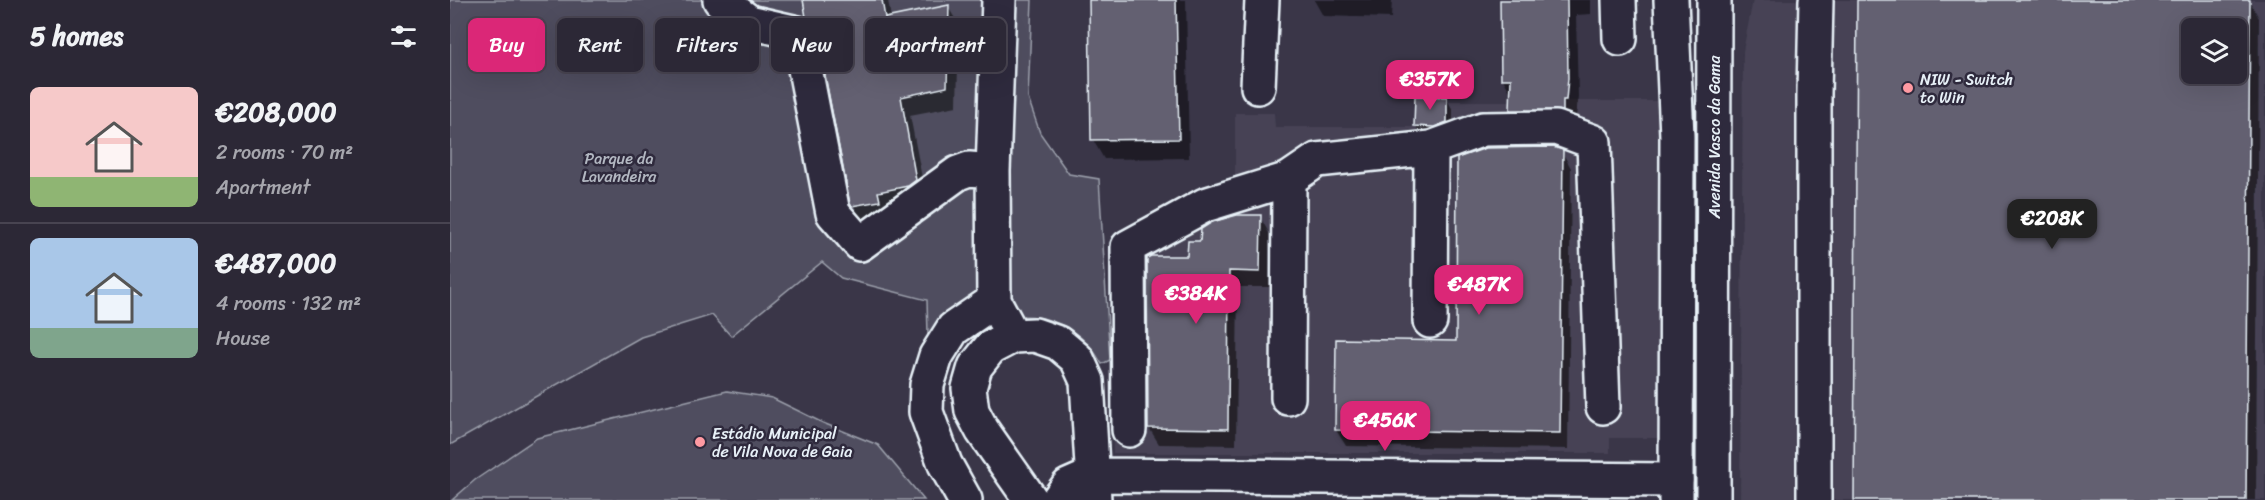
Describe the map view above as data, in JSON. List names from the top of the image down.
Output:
{
  "streets": {
    "street": ["Avenida Vasco da Gama"]
  },
  "parks": ["Parque da Lavandeira"],
  "places": ["NIW - Switch to Win", "Estádio Municipal de Vila Nova de Gaia"],
  "page": {
    "heading": "5 homes",
    "chip": [
      "Buy",
      "Rent",
      "Filters",
      "New",
      "Apartment"
    ],
    "price": [
      "€357K",
      "€208K",
      "€487K",
      "€384K",
      "€456K"
    ],
    "list": [
      {
        "name": "€208,000",
        "note": "2 rooms · 70 m² · Apartment"
      },
      {
        "name": "€487,000",
        "note": "4 rooms · 132 m² · House"
      }
    ]
  }
}
